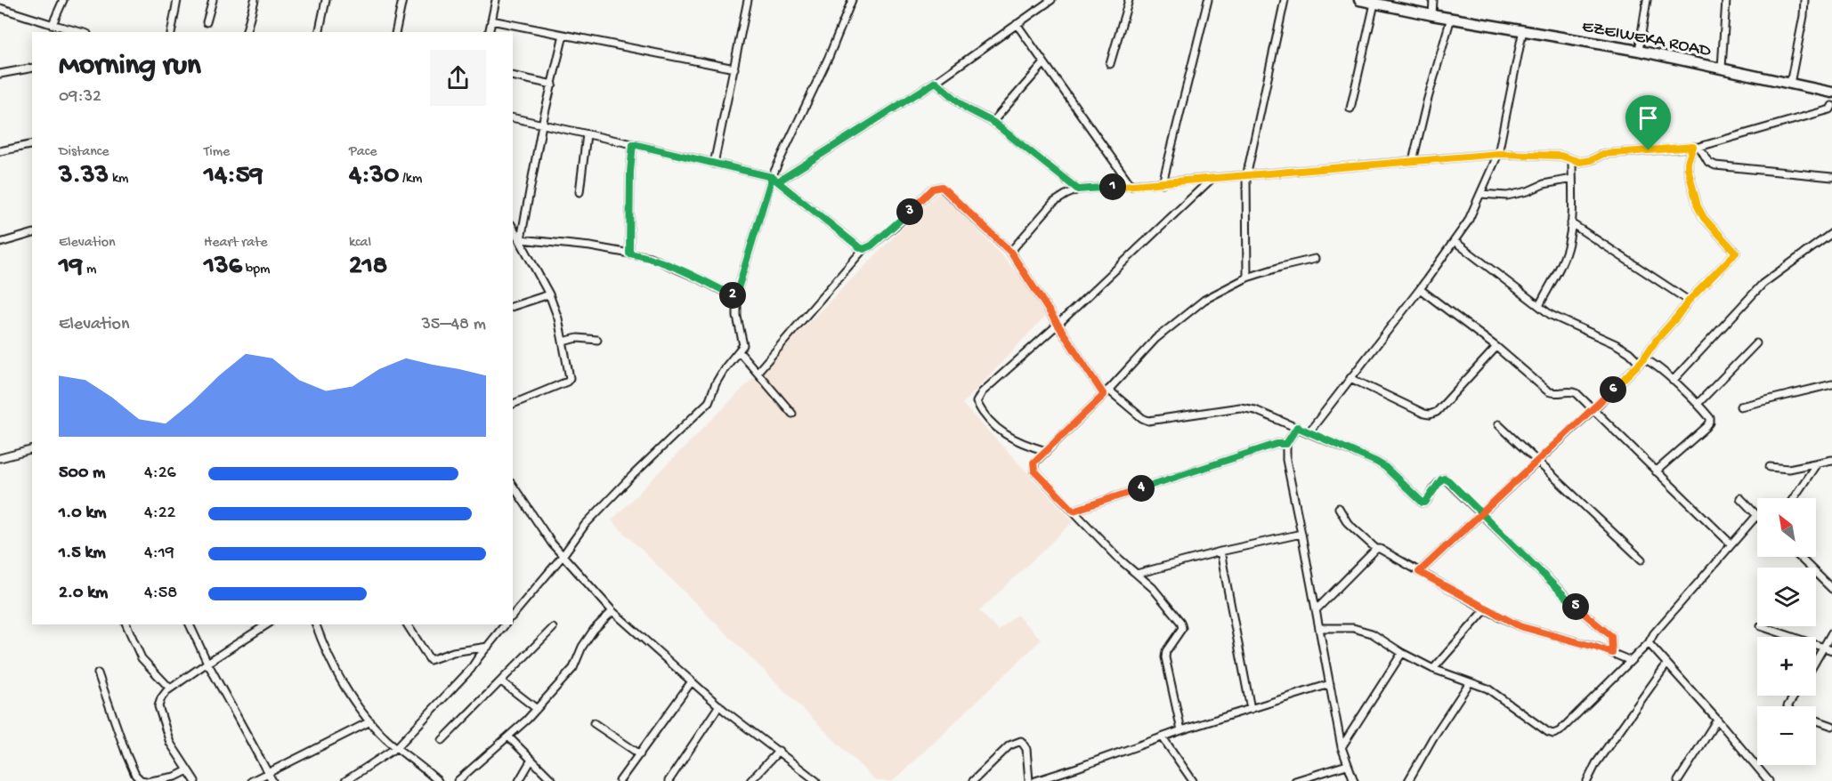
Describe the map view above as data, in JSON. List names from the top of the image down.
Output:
{
  "streets": {
    "main road": ["EZEIWEKA ROAD"]
  },
  "north": "top left",
  "page": {
    "heading": ["Morning run", "09:32"],
    "stats": [
      ["Distance", "3.33 km"],
      ["Time", "14:59"],
      ["Pace", "4:30 /km"],
      ["Elevation", "19 m"],
      ["Heart rate", "136 bpm"],
      ["kcal", "218"]
    ],
    "pins": [
      "1",
      "3",
      "2",
      "6",
      "4",
      "5"
    ],
    "chart": ["Elevation", "35–48 m"],
    "list": [
      {
        "name": "500 m",
        "note": "4:26"
      },
      {
        "name": "1.0 km",
        "note": "4:22"
      },
      {
        "name": "1.5 km",
        "note": "4:19"
      },
      {
        "name": "2.0 km",
        "note": "4:58"
      }
    ],
    "map_buttons": ["+", "−"]
  }
}
